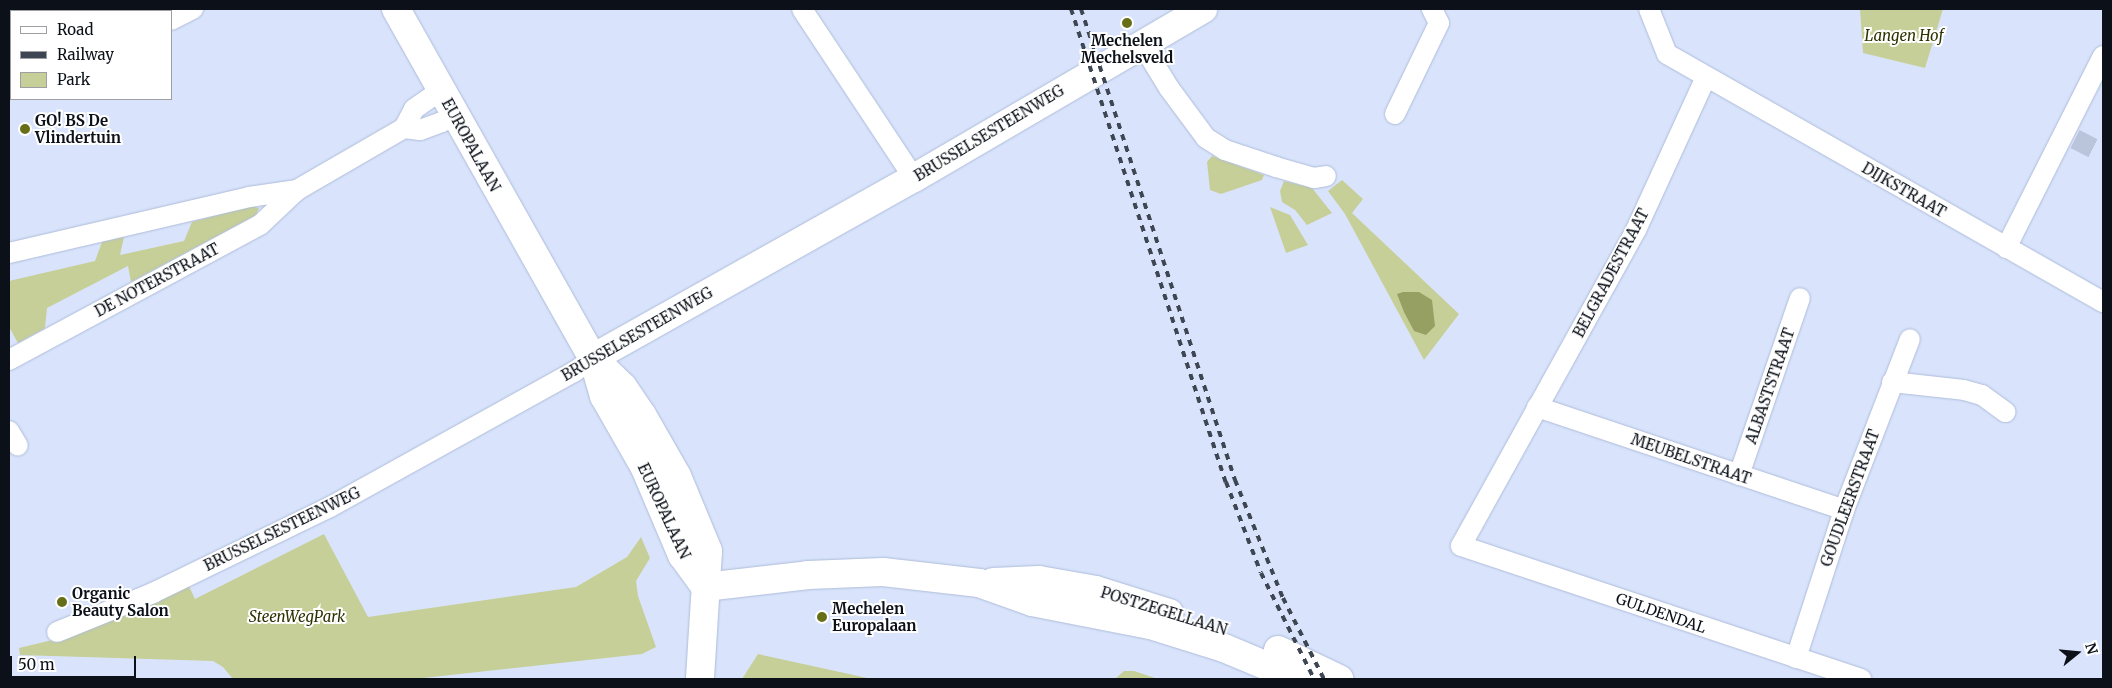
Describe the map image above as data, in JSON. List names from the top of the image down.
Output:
{
  "streets": {
    "street": [
      "BRUSSELSESTEENWEG",
      "EUROPALAAN",
      "DIJKSTRAAT",
      "BELGRADESTRAAT",
      "DE NOTERSTRAAT",
      "ALBASTSTRAAT",
      "MEUBELSTRAAT",
      "GOUDLEERSTRAAT",
      "POSTZEGELLAAN",
      "GULDENDAL"
    ]
  },
  "crossings": [
    ["BRUSSELSESTEENWEG", "EUROPALAAN"],
    ["EUROPALAAN", "DE NOTERSTRAAT"],
    ["EUROPALAAN", "POSTZEGELLAAN"],
    ["DIJKSTRAAT", "BELGRADESTRAAT"],
    ["BELGRADESTRAAT", "MEUBELSTRAAT"],
    ["BELGRADESTRAAT", "GULDENDAL"],
    ["ALBASTSTRAAT", "MEUBELSTRAAT"],
    ["MEUBELSTRAAT", "GOUDLEERSTRAAT"],
    ["GOUDLEERSTRAAT", "GULDENDAL"]
  ],
  "parks": ["Langen Hof", "SteenWegPark"],
  "places": [
    "Mechelen Mechelsveld",
    "GO! BS De Vlindertuin",
    "Organic Beauty Salon",
    "Mechelen Europalaan"
  ],
  "legend": ["Road", "Railway", "Park"],
  "scale_bar": "50 m",
  "north": "right"
}
